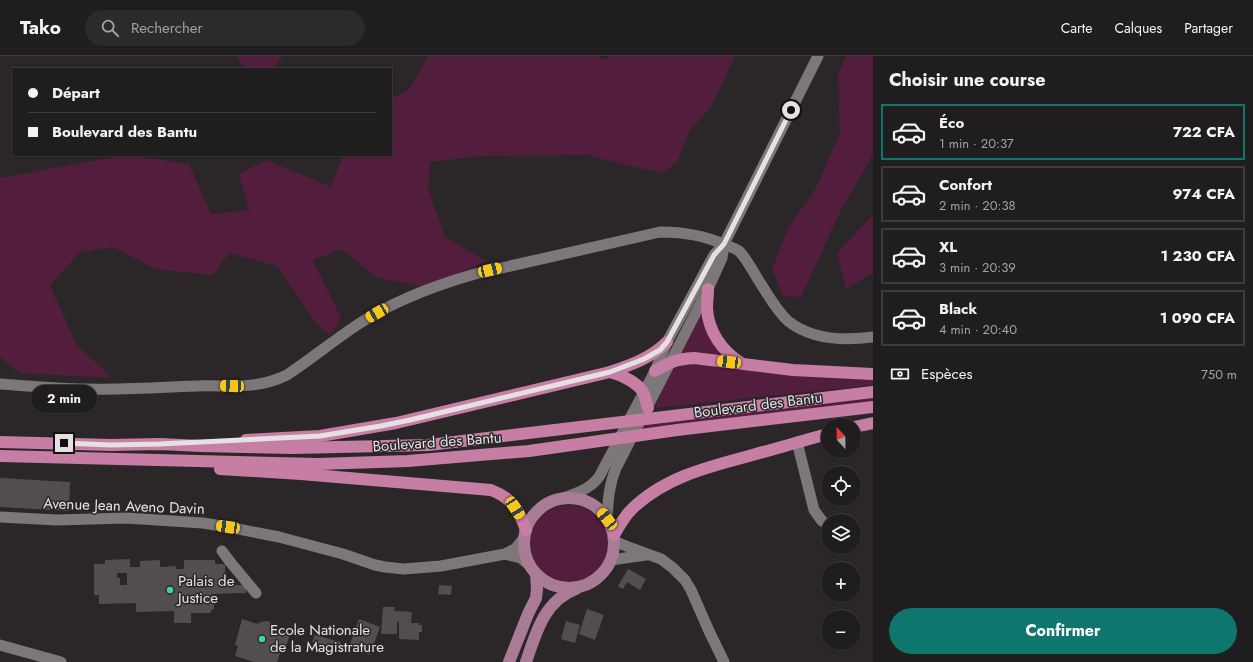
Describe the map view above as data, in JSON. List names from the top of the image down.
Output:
{
  "streets": {
    "highway": ["Boulevard des Bantu"],
    "street": ["Avenue Jean Aveno Davin"]
  },
  "places": ["Palais de Justice", "Ecole Nationale de la Magistrature"],
  "north": "top",
  "page": {
    "header": "Tako",
    "search": "Rechercher",
    "nav": ["Carte", "Calques", "Partager"],
    "heading": "Choisir une course",
    "banner": ["Départ", "Boulevard des Bantu"],
    "list": [
      {
        "name": "Éco",
        "note": "1 min · 20:37",
        "value": "722 CFA"
      },
      {
        "name": "Confort",
        "note": "2 min · 20:38",
        "value": "974 CFA"
      },
      {
        "name": "XL",
        "note": "3 min · 20:39",
        "value": "1 230 CFA"
      },
      {
        "name": "Black",
        "note": "4 min · 20:40",
        "value": "1 090 CFA"
      }
    ],
    "pay": ["Espèces", "750 m"],
    "bubble": "2 min",
    "map_buttons": ["+", "−"],
    "buttons": "Confirmer"
  }
}
